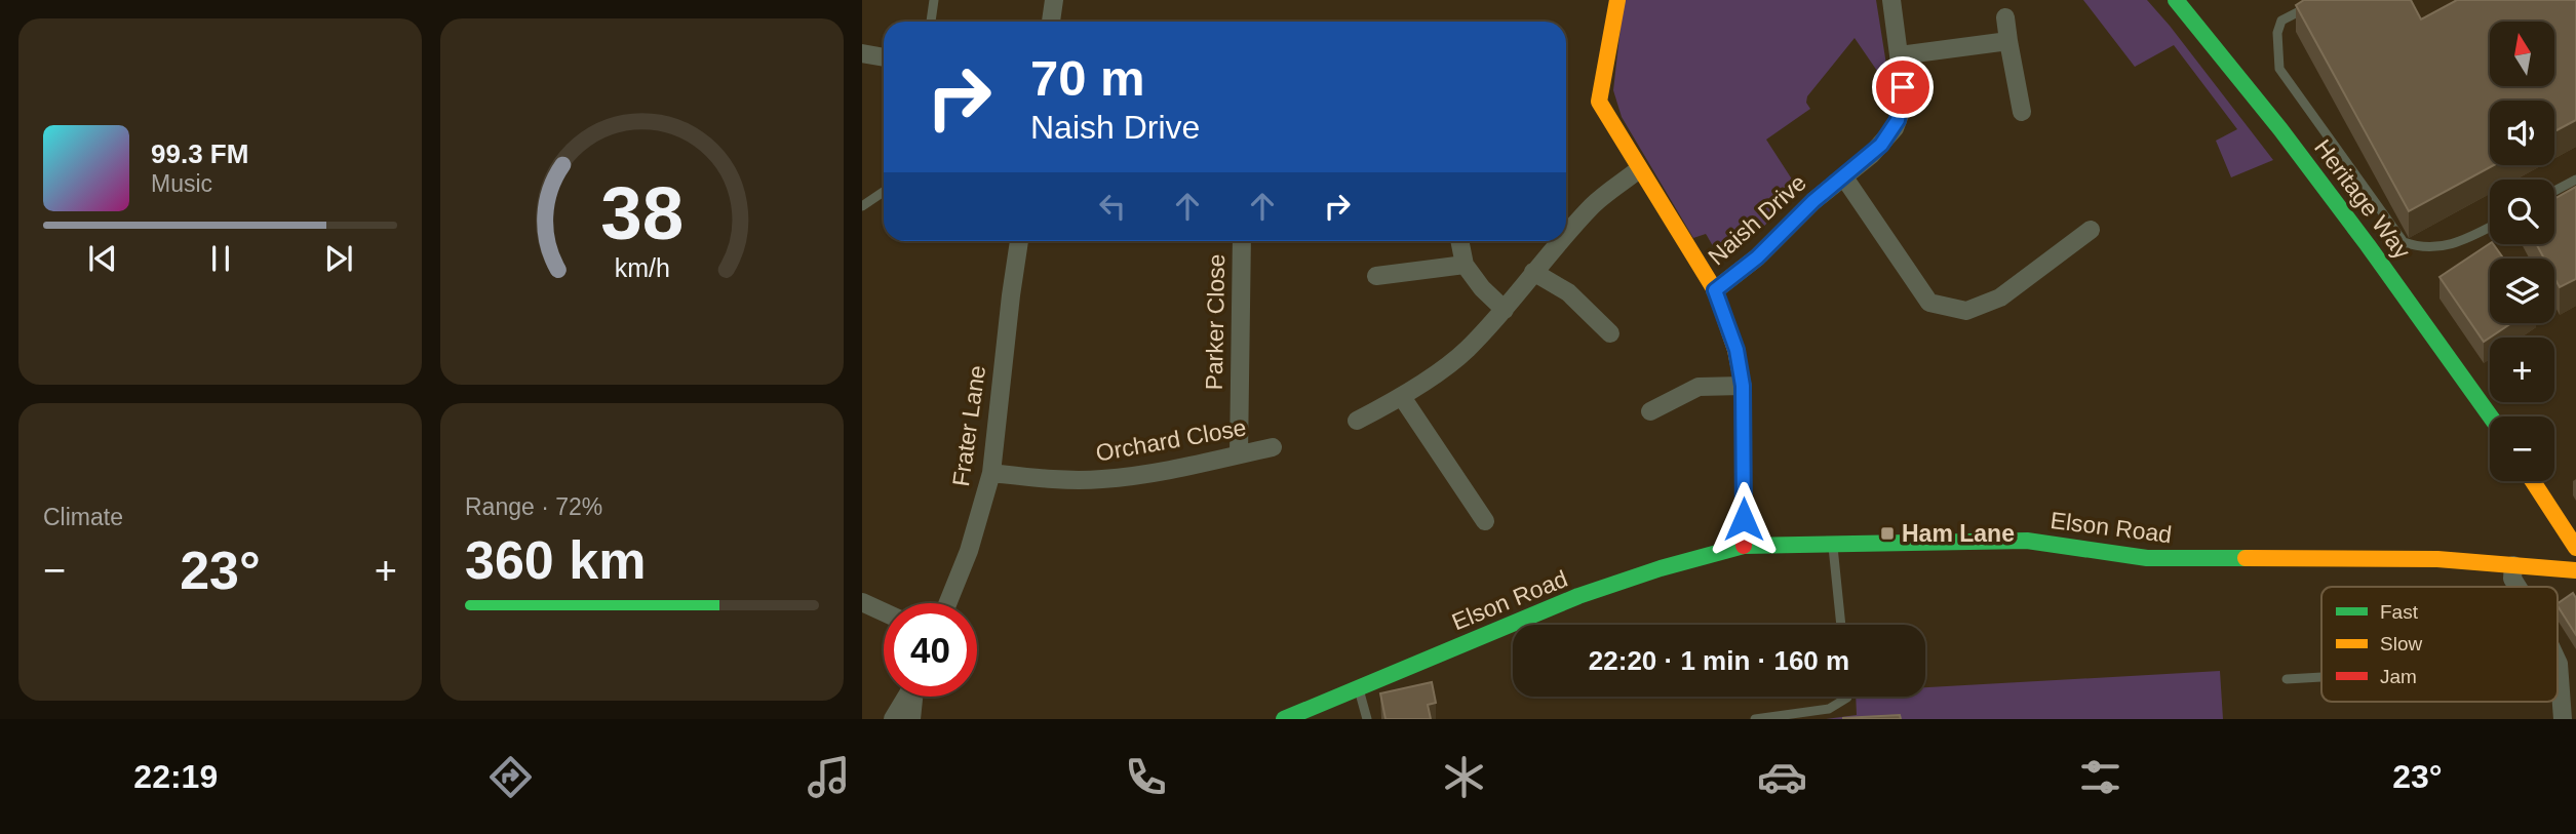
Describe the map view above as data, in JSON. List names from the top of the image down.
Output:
{
  "streets": {
    "street": [
      "Heritage Way",
      "Naish Drive",
      "Parker Close",
      "Frater Lane",
      "Orchard Close",
      "Elson Road"
    ]
  },
  "crossings": [
    ["Parker Close", "Orchard Close"],
    ["Frater Lane", "Orchard Close"]
  ],
  "places": {
    "transit": ["Ham Lane"]
  },
  "legend": ["Fast", "Slow", "Jam"],
  "north": "top",
  "page": {
    "map_buttons": ["+", "−"],
    "turn": ["70 m", "Naish Drive"],
    "song": ["99.3 FM", "Music"],
    "tile": [
      "Climate",
      ["Range · 72%", "360 km"]
    ],
    "heat": ["−", "23°", "+"],
    "limit": "40",
    "trip": "22:20 · 1 min · 160 m",
    "tabs": ["22:19", "23°"],
    "gauge": ["38", "km/h"]
  }
}
